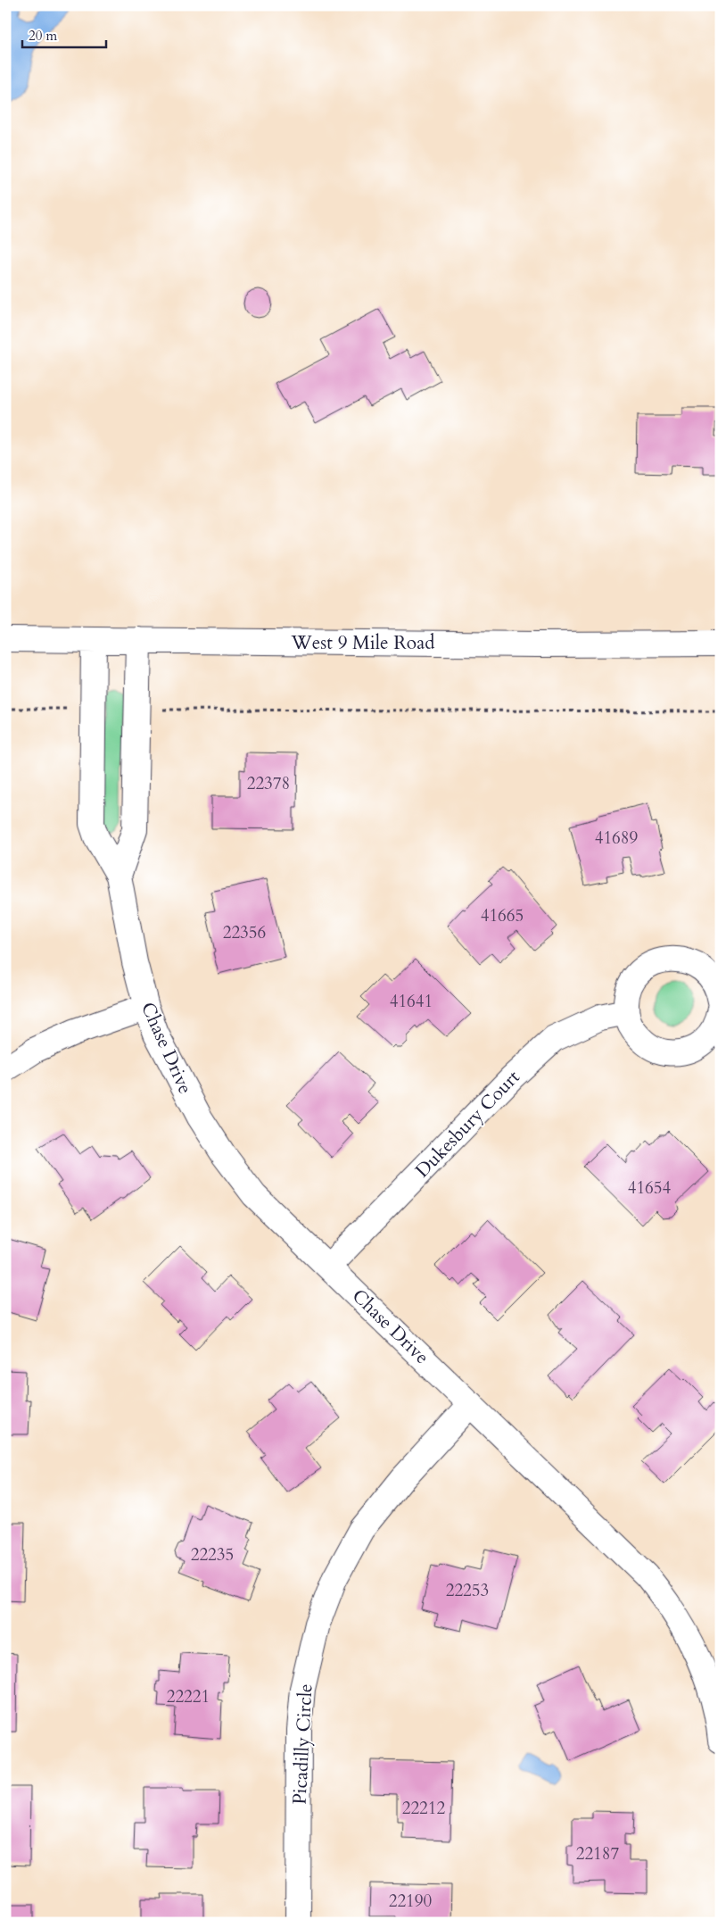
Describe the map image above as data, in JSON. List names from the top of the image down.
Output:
{
  "streets": {
    "street": [
      "West 9 Mile Road",
      "Chase Drive",
      "Dukesbury Court",
      "Picadilly Circle"
    ]
  },
  "crossings": [
    ["West 9 Mile Road", "Chase Drive"],
    ["Chase Drive", "Dukesbury Court"],
    ["Chase Drive", "Picadilly Circle"]
  ],
  "house_numbers": [
    "22378",
    "41689",
    "41665",
    "22356",
    "41641",
    "41654",
    "22235",
    "22253",
    "22221",
    "22212",
    "22187",
    "22190"
  ],
  "scale_bar": "20 m"
}
